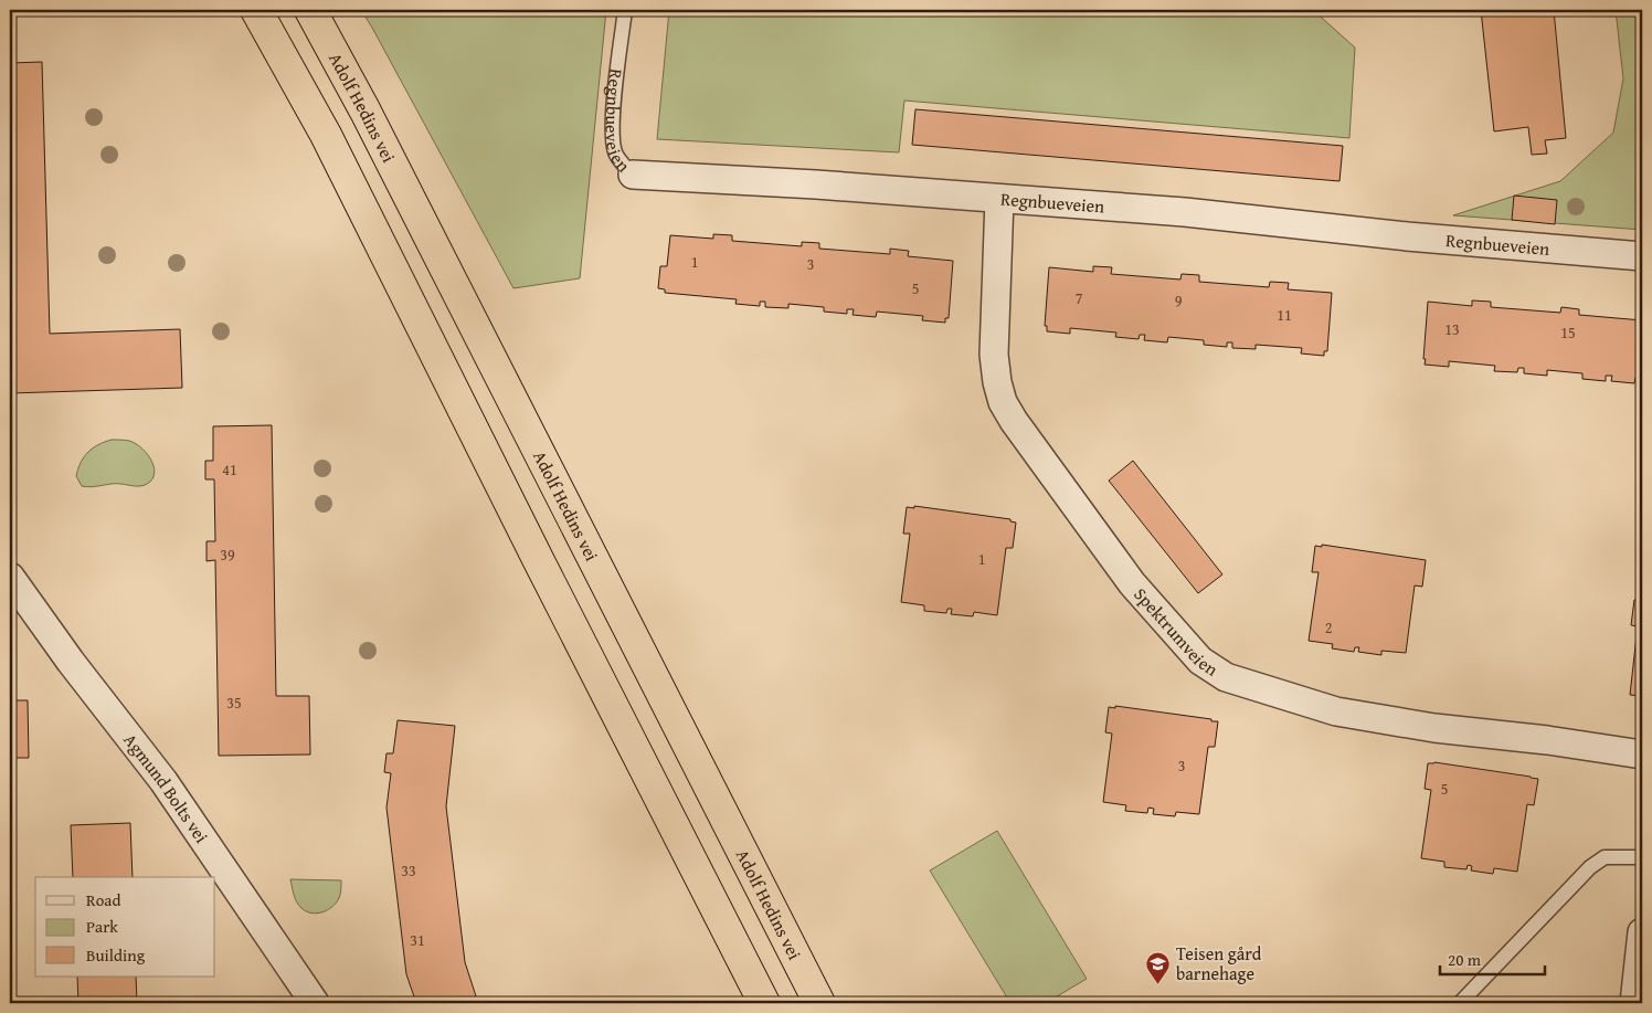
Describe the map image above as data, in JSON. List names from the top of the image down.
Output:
{
  "streets": {
    "highway": ["Adolf Hedins vei"],
    "street": ["Regnbueveien", "Spektrumveien", "Agmund Bolts vei"]
  },
  "crossings": [
    ["Regnbueveien", "Spektrumveien"]
  ],
  "places": {
    "school or university": ["Teisen gård barnehage"]
  },
  "house_numbers": [
    "1",
    "3",
    "5",
    "7",
    "9",
    "11",
    "13",
    "15",
    "41",
    "39",
    "1",
    "2",
    "35",
    "3",
    "5",
    "33",
    "31"
  ],
  "legend": ["Road", "Park", "Building"],
  "scale_bar": "20 m"
}
